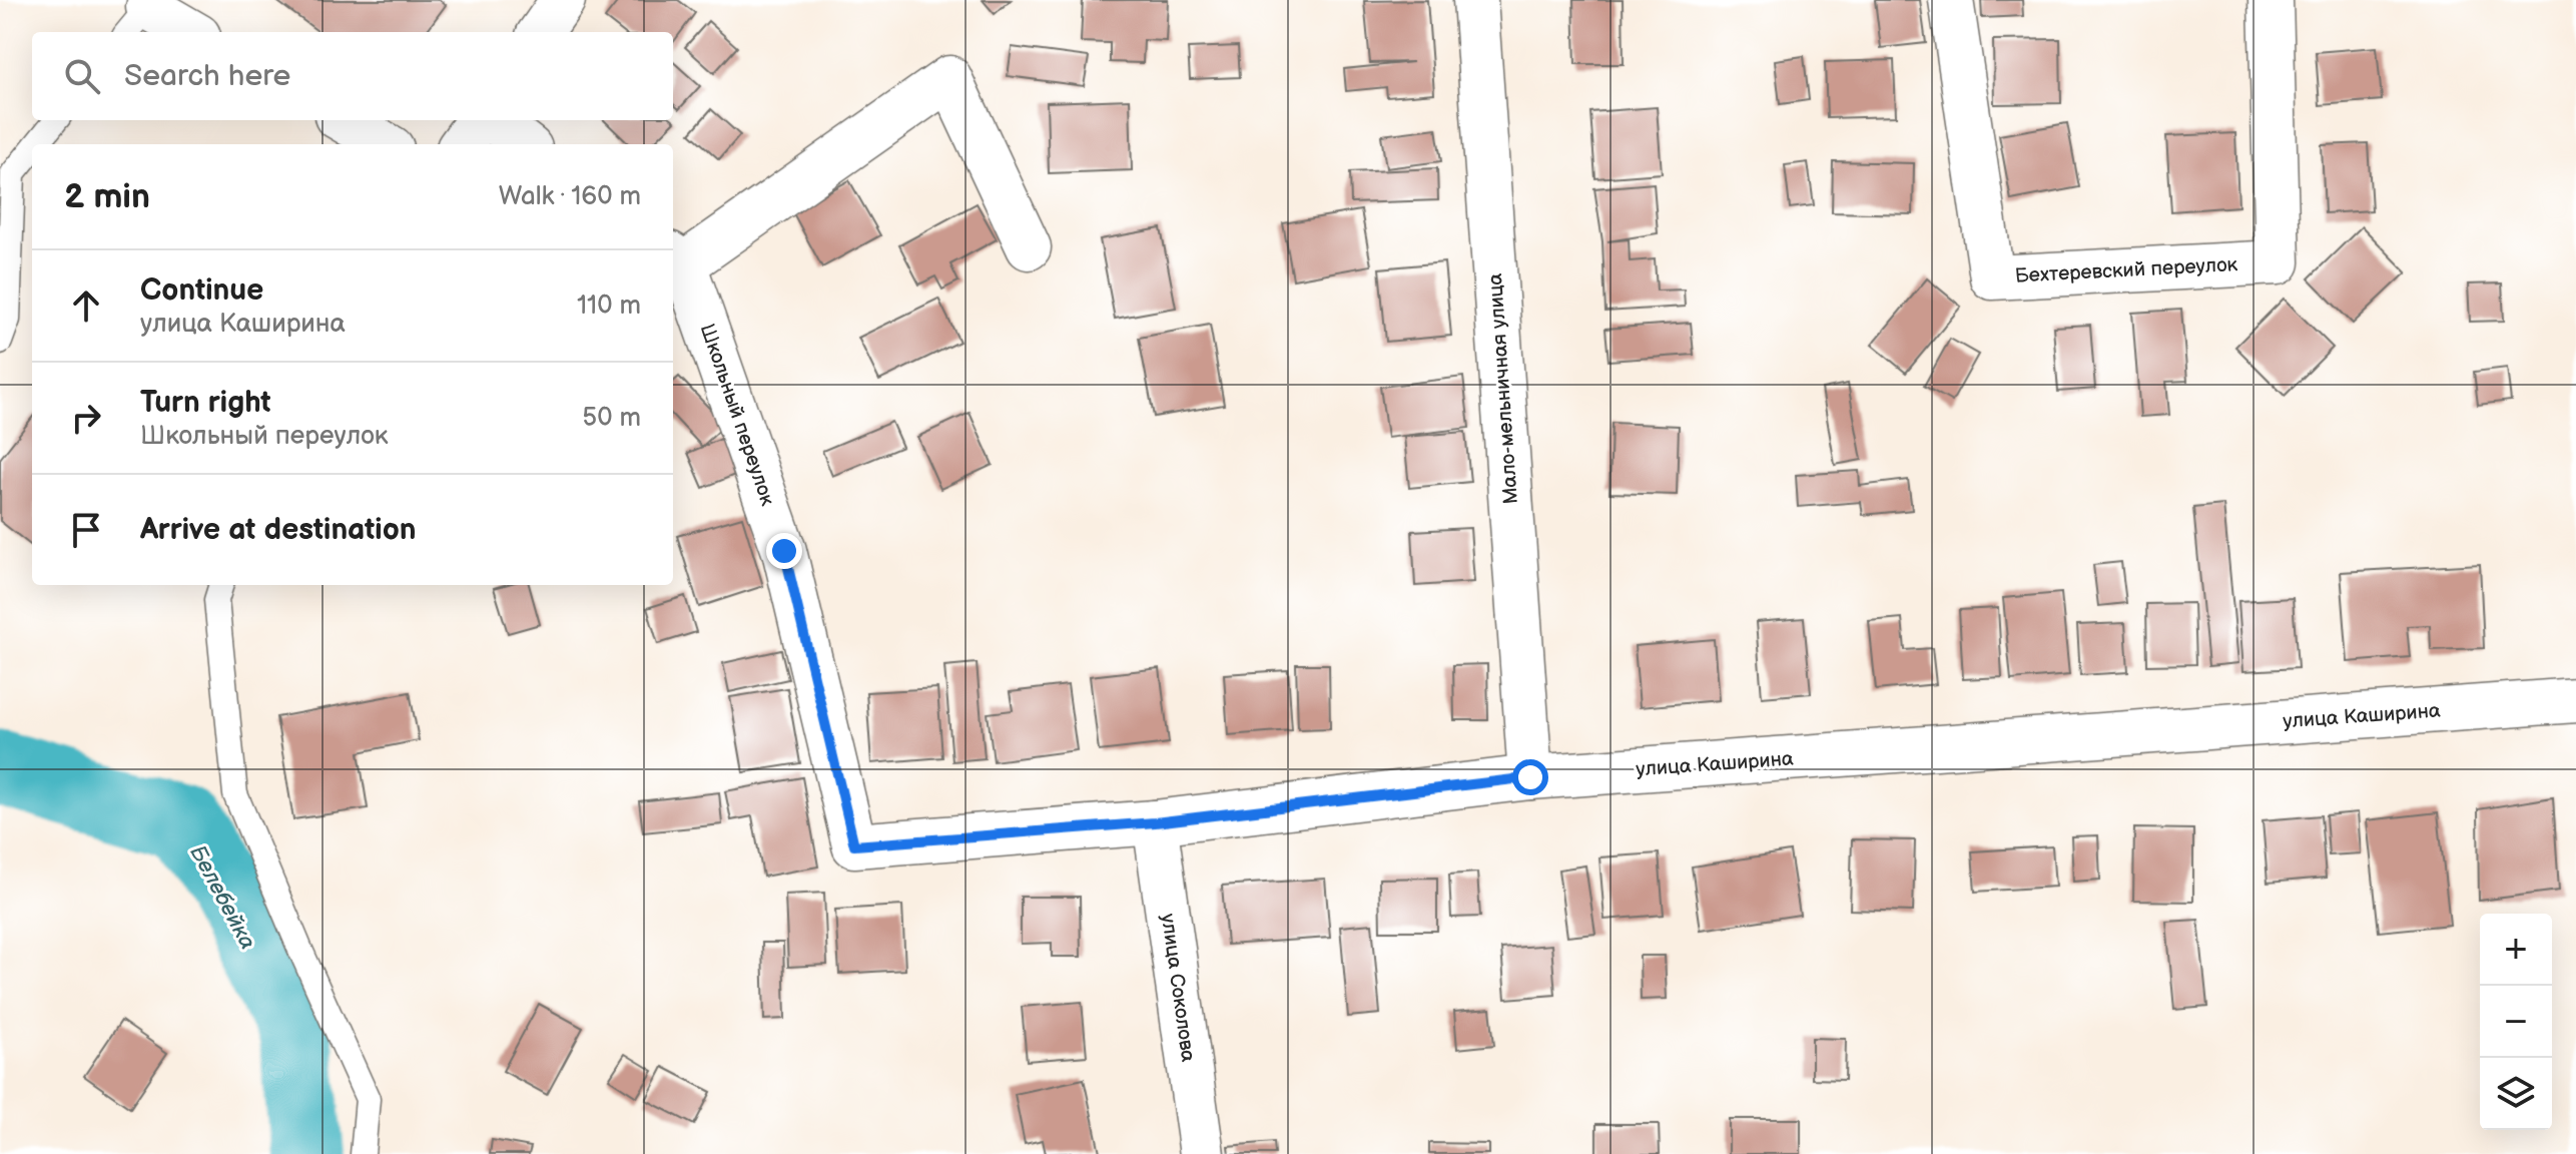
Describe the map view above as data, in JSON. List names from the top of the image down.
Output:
{
  "streets": {
    "street": [
      "Бехтеревский переулок",
      "Мало-мельничная улица",
      "Школьный переулок",
      "улица Каширина",
      "улица Соколова"
    ]
  },
  "crossings": [
    ["Мало-мельничная улица", "улица Каширина"],
    ["Школьный переулок", "улица Каширина"],
    ["улица Каширина", "улица Соколова"]
  ],
  "water": ["Белебейка"],
  "page": {
    "search": "Search here",
    "heading": ["2 min", "Walk · 160 m"],
    "list": [
      ["Continue", "улица Каширина", "110 m"],
      ["Turn right", "Школьный переулок", "50 m"],
      "Arrive at destination"
    ],
    "map_buttons": ["+", "−"]
  }
}
